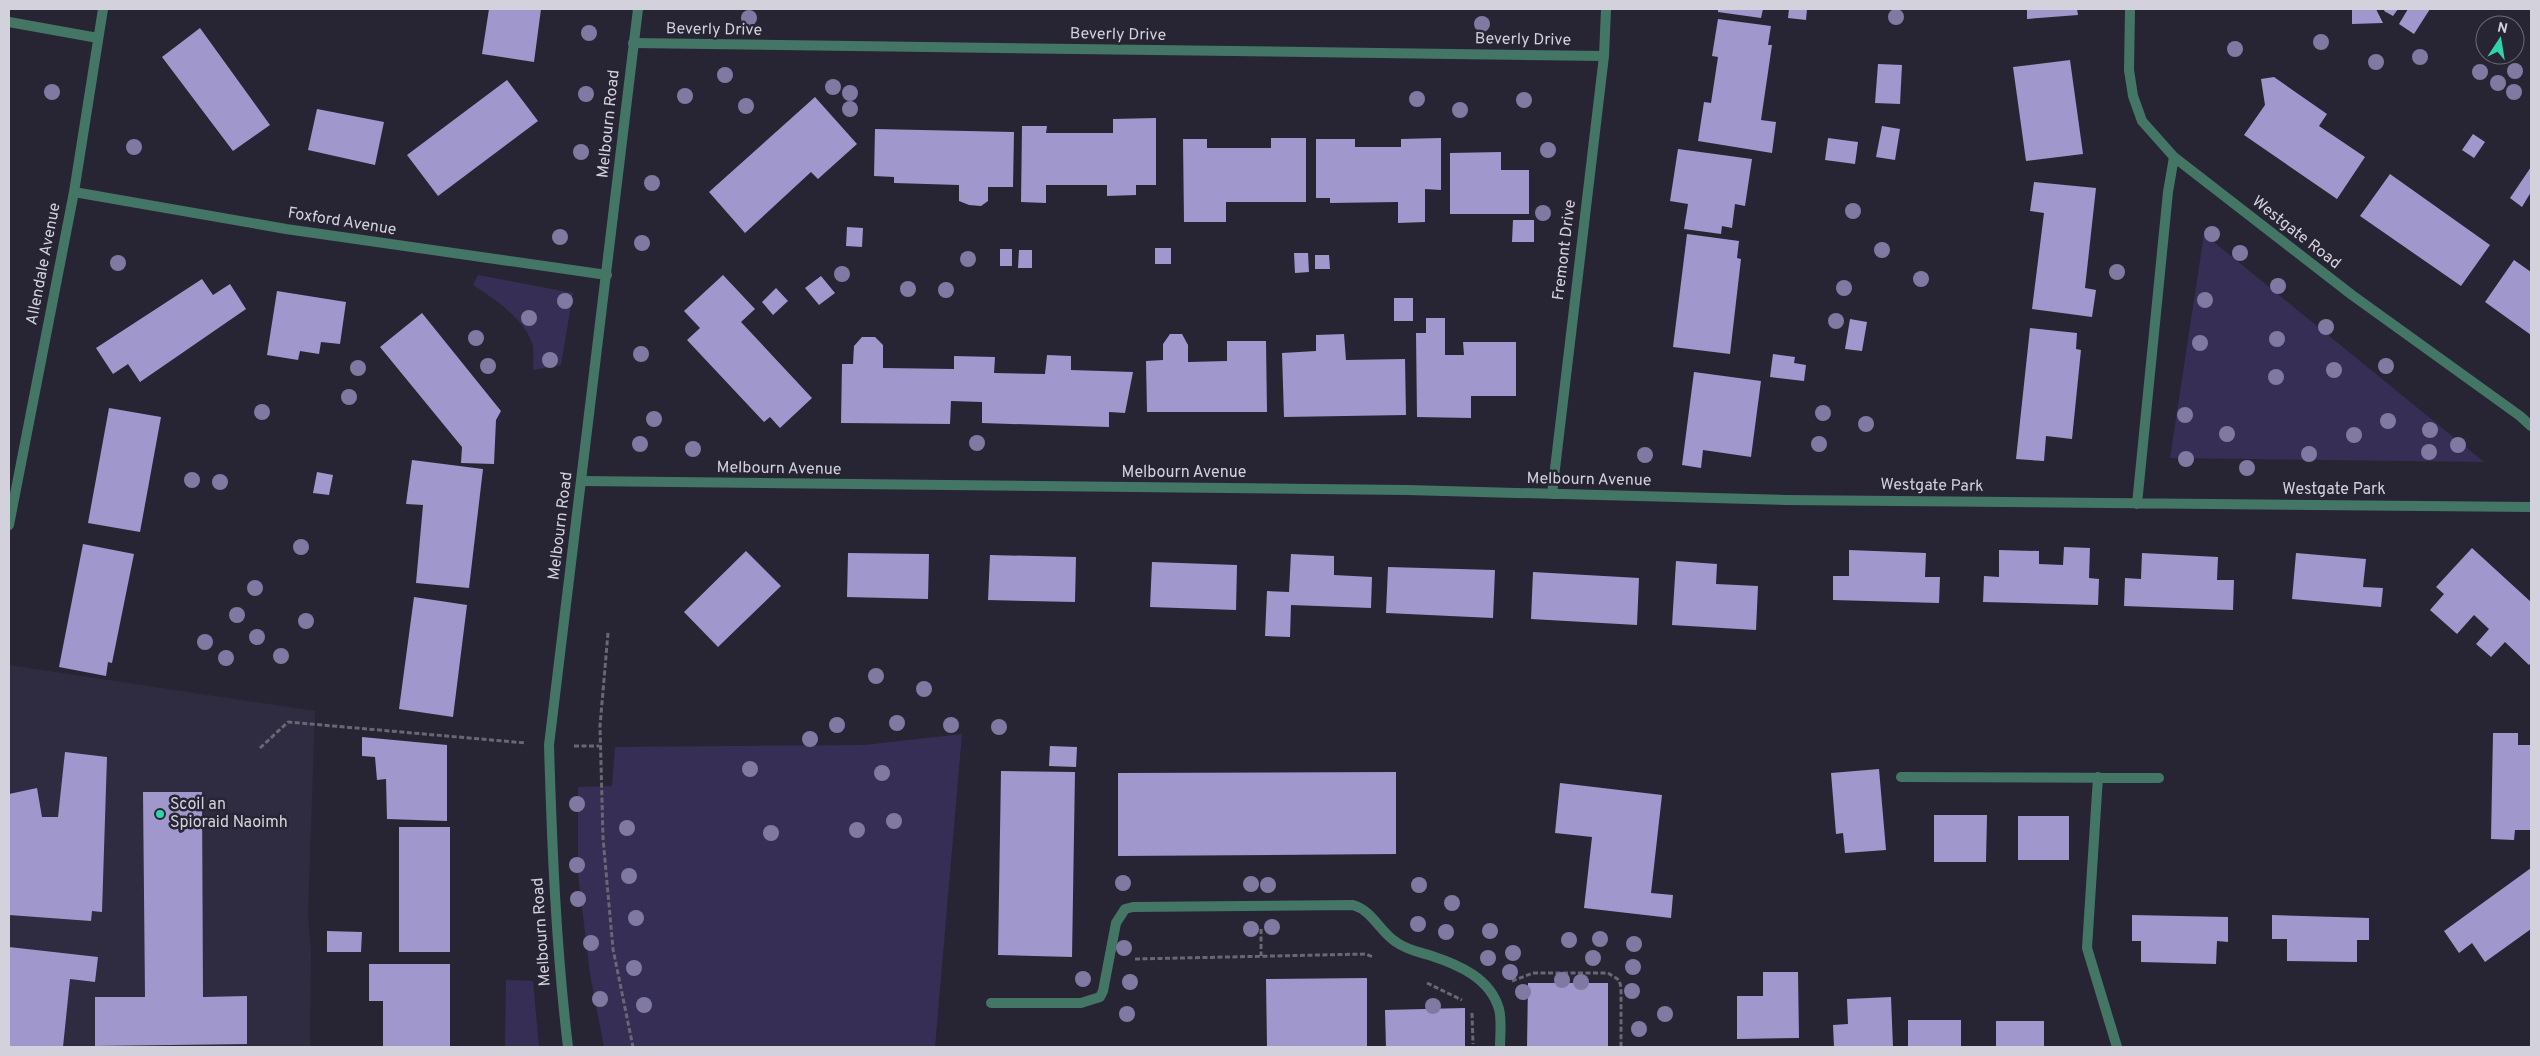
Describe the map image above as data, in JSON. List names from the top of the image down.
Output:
{
  "streets": {
    "street": [
      "Beverly Drive",
      "Melbourn Road",
      "Foxford Avenue",
      "Westgate Road",
      "Fremont Drive",
      "Allendale Avenue",
      "Melbourn Avenue",
      "Westgate Park"
    ]
  },
  "crossings": [
    ["Beverly Drive", "Melbourn Road"],
    ["Beverly Drive", "Fremont Drive"],
    ["Melbourn Road", "Foxford Avenue"],
    ["Melbourn Road", "Melbourn Avenue"],
    ["Foxford Avenue", "Allendale Avenue"],
    ["Fremont Drive", "Melbourn Avenue"],
    ["Melbourn Avenue", "Westgate Park"]
  ],
  "places": ["Scoil an Spioraid Naoimh"],
  "north": "top"
}
